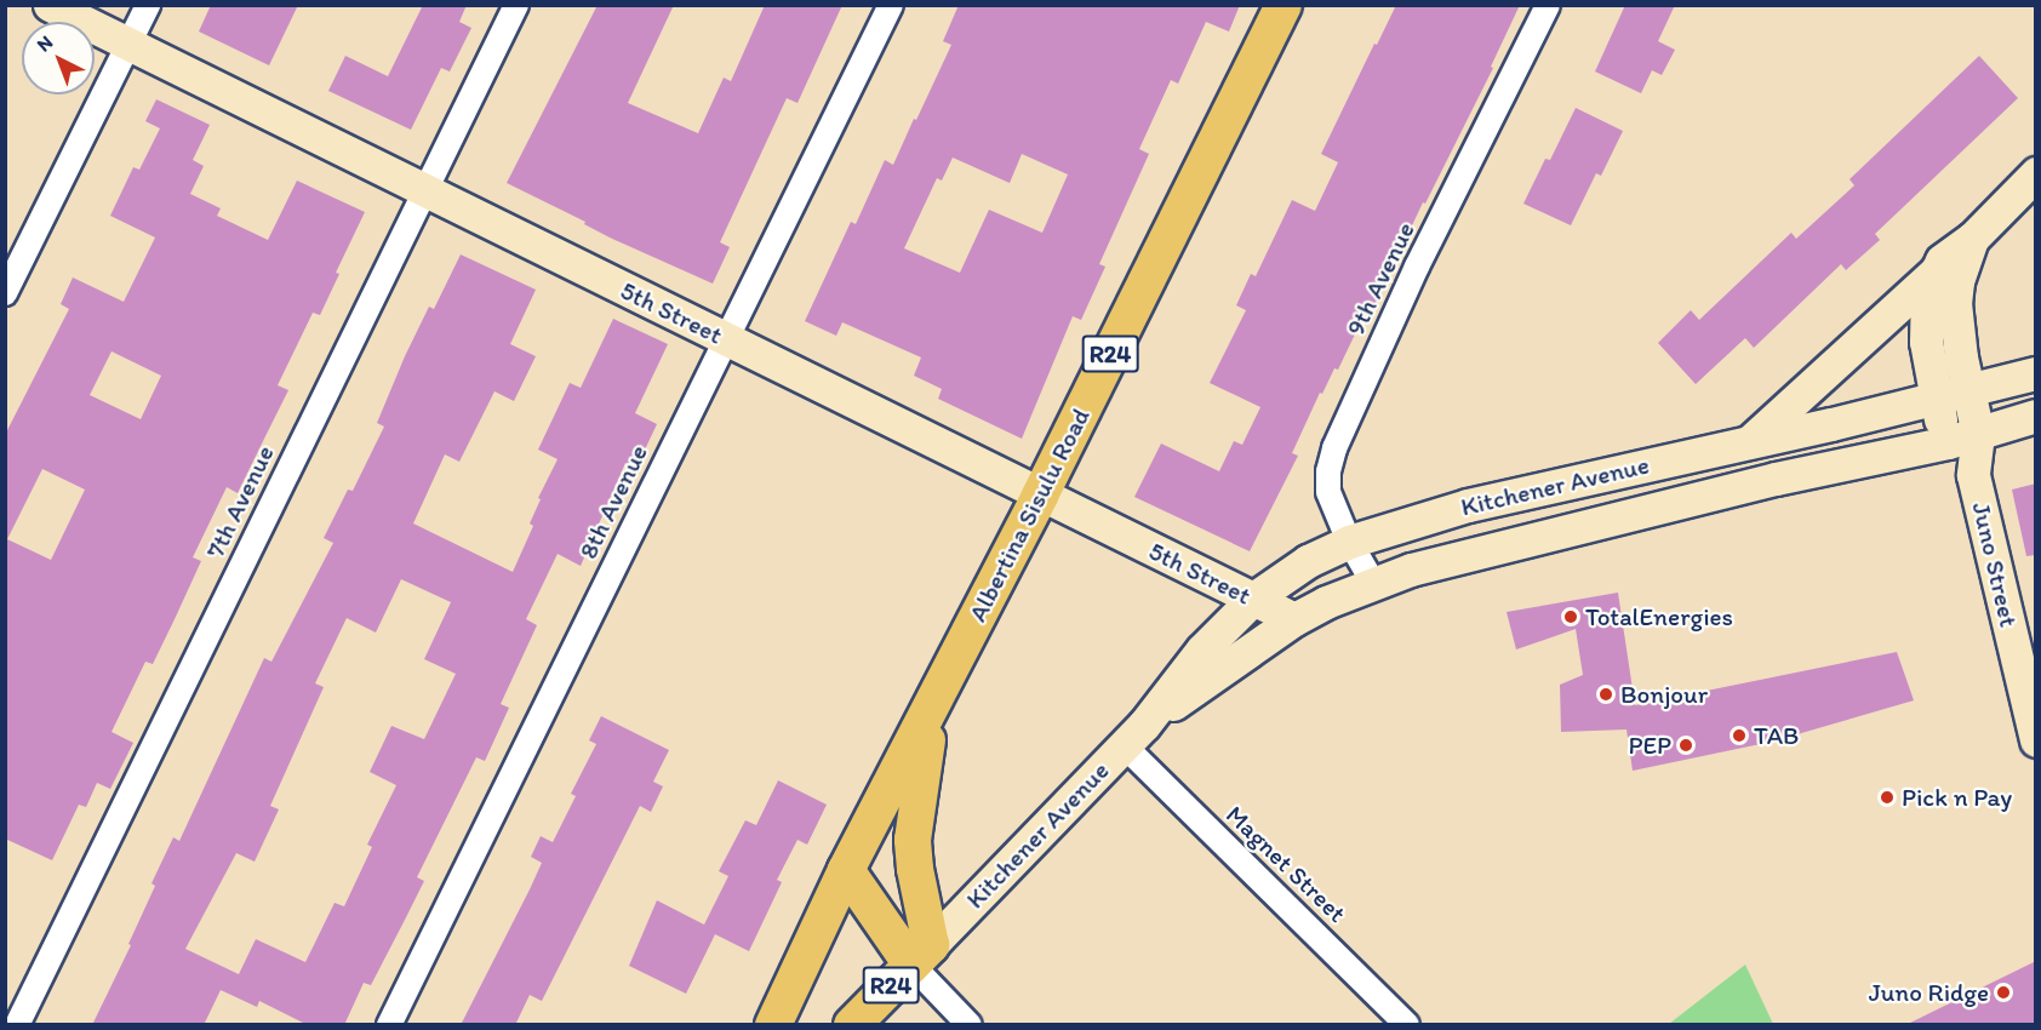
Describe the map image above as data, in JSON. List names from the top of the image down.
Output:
{
  "streets": {
    "main road": [
      "5th Street",
      "R24",
      "Kitchener Avenue",
      "Albertina Sisulu Road",
      "Juno Street"
    ],
    "street": [
      "9th Avenue",
      "7th Avenue",
      "8th Avenue",
      "Magnet Street"
    ]
  },
  "crossings": [
    ["9th Avenue", "Kitchener Avenue"],
    ["5th Street", "Kitchener Avenue"],
    ["5th Street", "7th Avenue"],
    ["5th Street", "8th Avenue"],
    ["5th Street", "Albertina Sisulu Road"],
    ["R24", "Kitchener Avenue"],
    ["R24", "Albertina Sisulu Road"],
    ["Kitchener Avenue", "Juno Street"],
    ["Kitchener Avenue", "Magnet Street"]
  ],
  "places": [
    "TotalEnergies",
    "Bonjour",
    "TAB",
    "PEP",
    "Pick n Pay",
    "Juno Ridge"
  ],
  "north": "top left"
}
